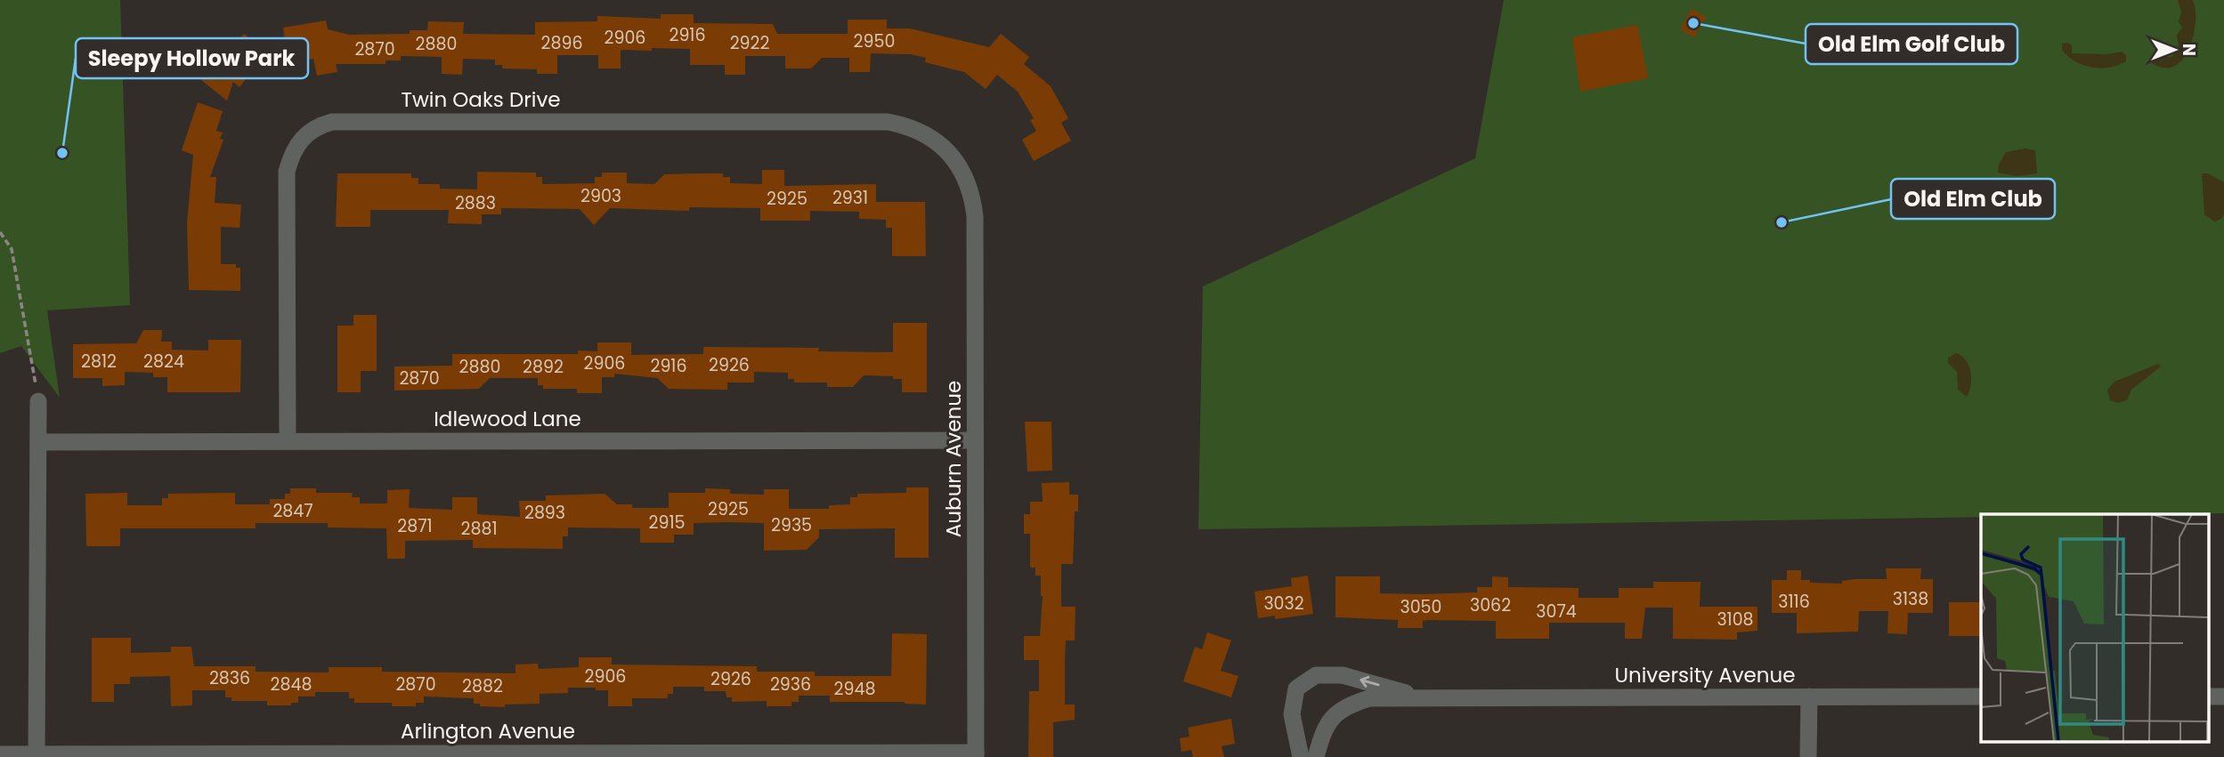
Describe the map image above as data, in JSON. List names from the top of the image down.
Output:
{
  "streets": {
    "street": [
      "Twin Oaks Drive",
      "Idlewood Lane",
      "Auburn Avenue",
      "University Avenue",
      "Arlington Avenue"
    ]
  },
  "crossings": [
    ["Twin Oaks Drive", "Idlewood Lane"],
    ["Twin Oaks Drive", "Auburn Avenue"],
    ["Idlewood Lane", "Auburn Avenue"],
    ["Auburn Avenue", "Arlington Avenue"]
  ],
  "places": ["Old Elm Golf Club", "Sleepy Hollow Park", "Old Elm Club"],
  "house_numbers": [
    "2916",
    "2906",
    "2950",
    "2896",
    "2922",
    "2880",
    "2870",
    "2903",
    "2931",
    "2925",
    "2883",
    "2812",
    "2824",
    "2906",
    "2926",
    "2916",
    "2880",
    "2892",
    "2870",
    "2925",
    "2847",
    "2893",
    "2915",
    "2935",
    "2871",
    "2881",
    "3138",
    "3116",
    "3032",
    "3062",
    "3050",
    "3074",
    "3108",
    "2906",
    "2836",
    "2926",
    "2848",
    "2870",
    "2936",
    "2882",
    "2948"
  ],
  "north": "right"
}
